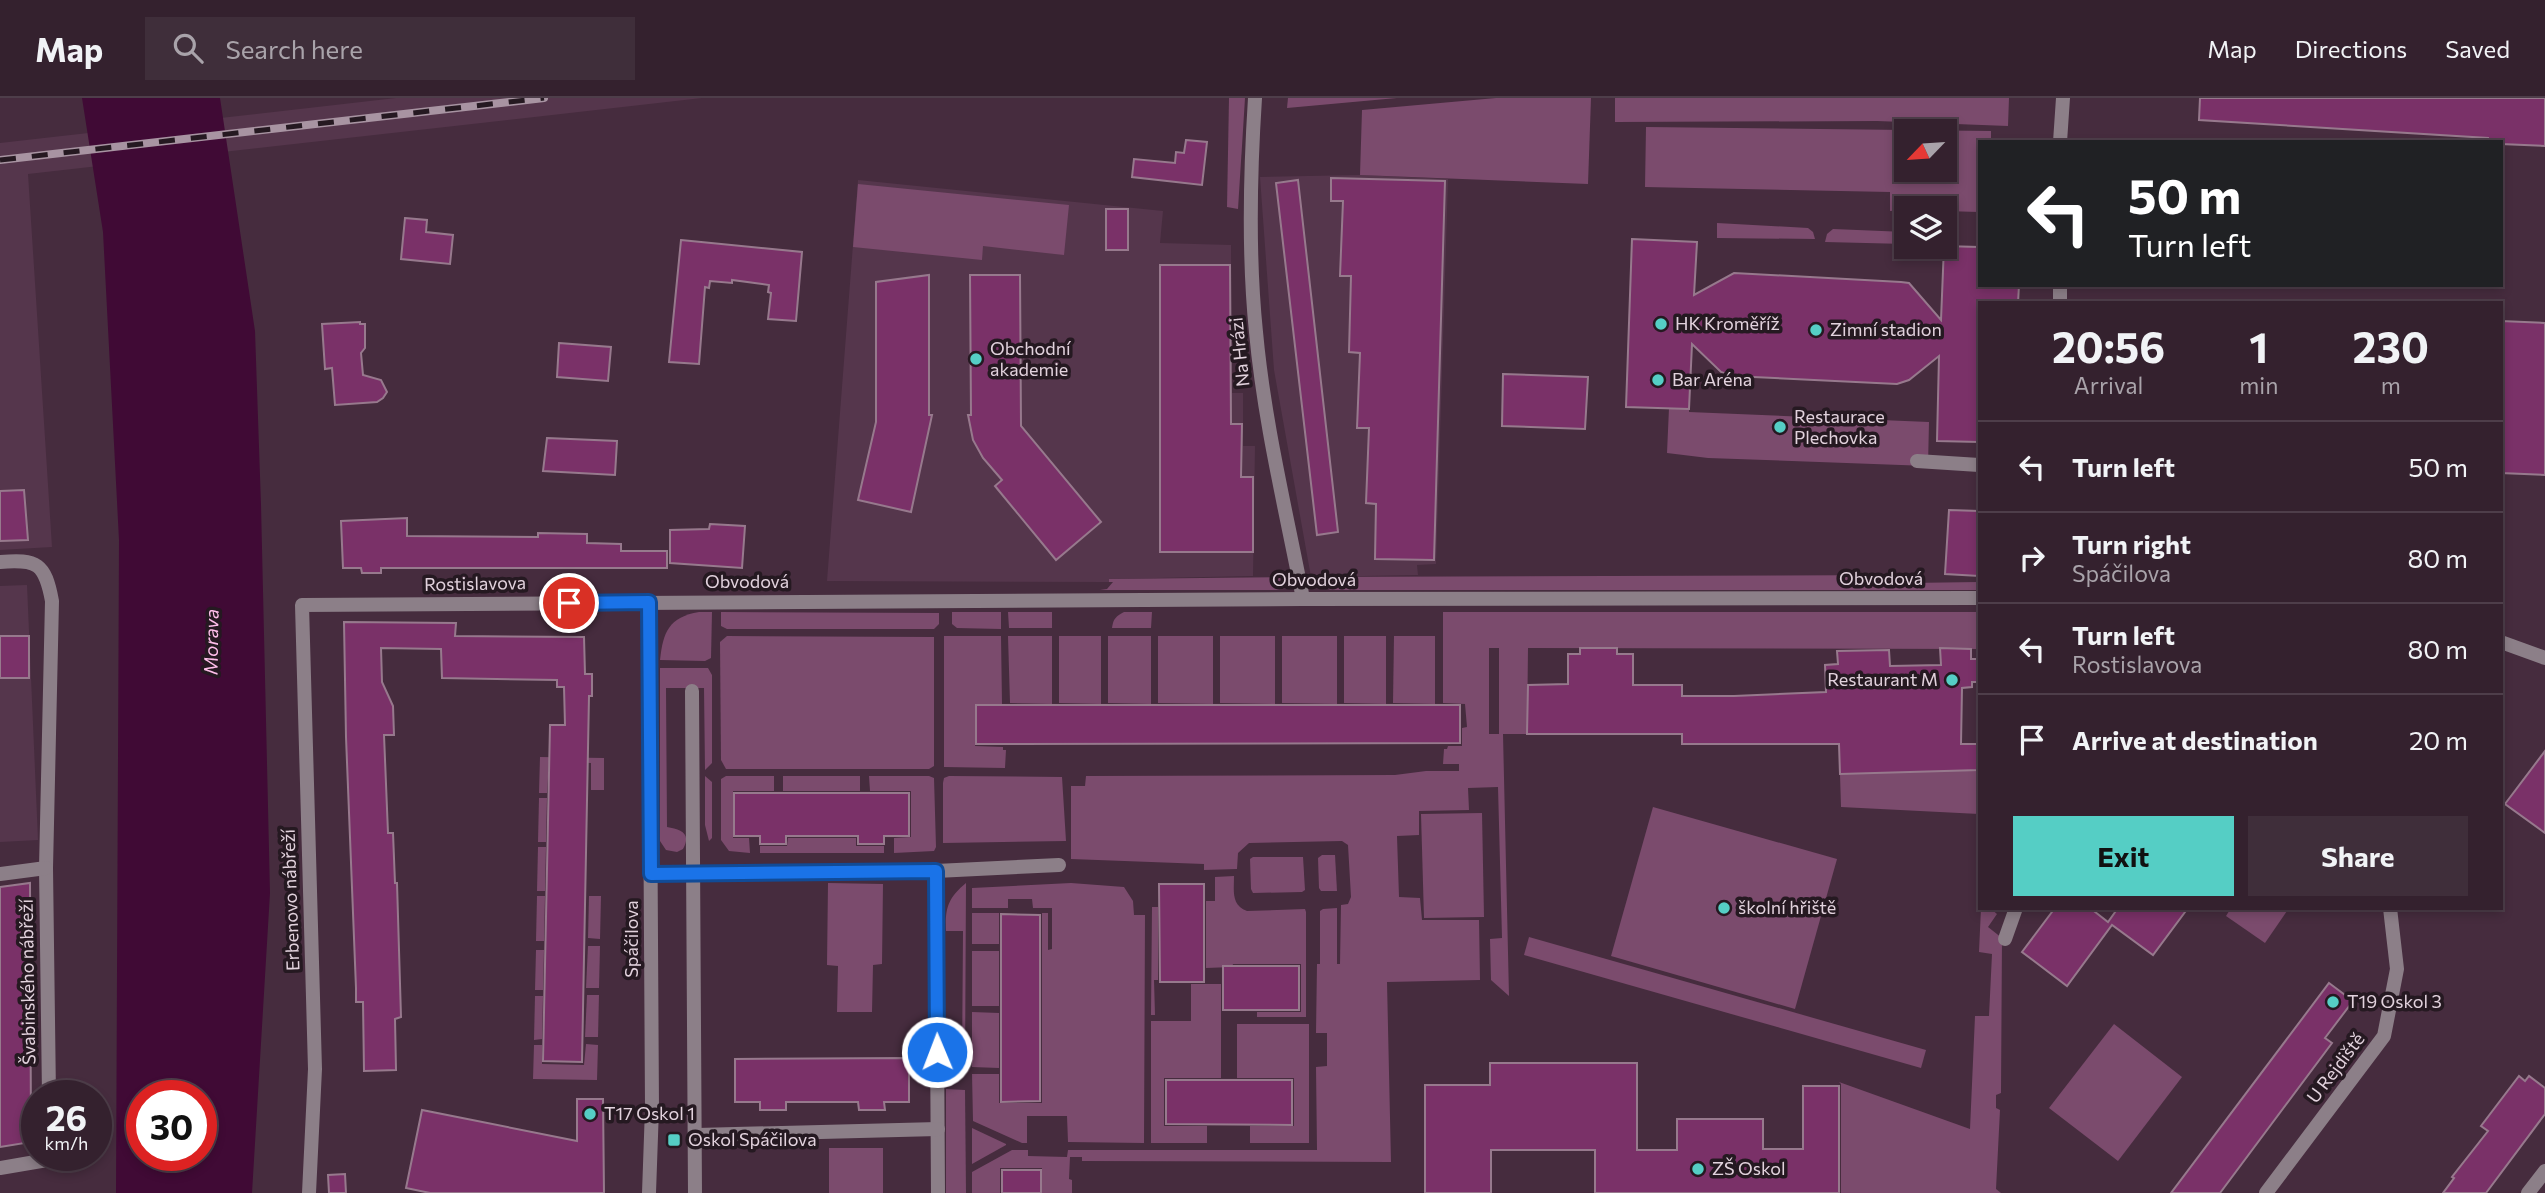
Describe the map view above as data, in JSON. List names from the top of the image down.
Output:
{
  "streets": {
    "street": [
      "Na Hrázi",
      "Obvodová",
      "Rostislavova",
      "Erbenovo nábřeží",
      "Spáčilova",
      "Švabinského nábřeží",
      "U Rejdiště"
    ]
  },
  "crossings": [
    ["Na Hrázi", "Obvodová"],
    ["Obvodová", "Rostislavova"],
    ["Obvodová", "Spáčilova"],
    ["Rostislavova", "Erbenovo nábřeží"],
    ["Rostislavova", "Spáčilova"]
  ],
  "water": ["Morava"],
  "places": {
    "other": [
      "HK Kroměříž",
      "Zimní stadion",
      "Obchodní akademie",
      "Bar Aréna",
      "Restaurace Plechovka",
      "Restaurant M",
      "školní hřiště",
      "T19 Oskol 3",
      "T17 Oskol 1",
      "ZŠ Oskol"
    ],
    "transit": ["Oskol Spáčilova"]
  },
  "north": "bottom left",
  "page": {
    "header": "Map",
    "search": "Search here",
    "nav": ["Map", "Directions", "Saved"],
    "turn": ["50 m", "Turn left"],
    "eta": [
      "20:56",
      "Arrival",
      "1",
      "min",
      "230",
      "m"
    ],
    "list": [
      {
        "name": "Turn left",
        "value": "50 m"
      },
      {
        "name": "Turn right",
        "note": "Spáčilova",
        "value": "80 m"
      },
      {
        "name": "Turn left",
        "note": "Rostislavova",
        "value": "80 m"
      },
      {
        "name": "Arrive at destination",
        "value": "20 m"
      }
    ],
    "buttons": ["Exit", "Share"],
    "speed": "26 km/h",
    "limit": "30"
  }
}
